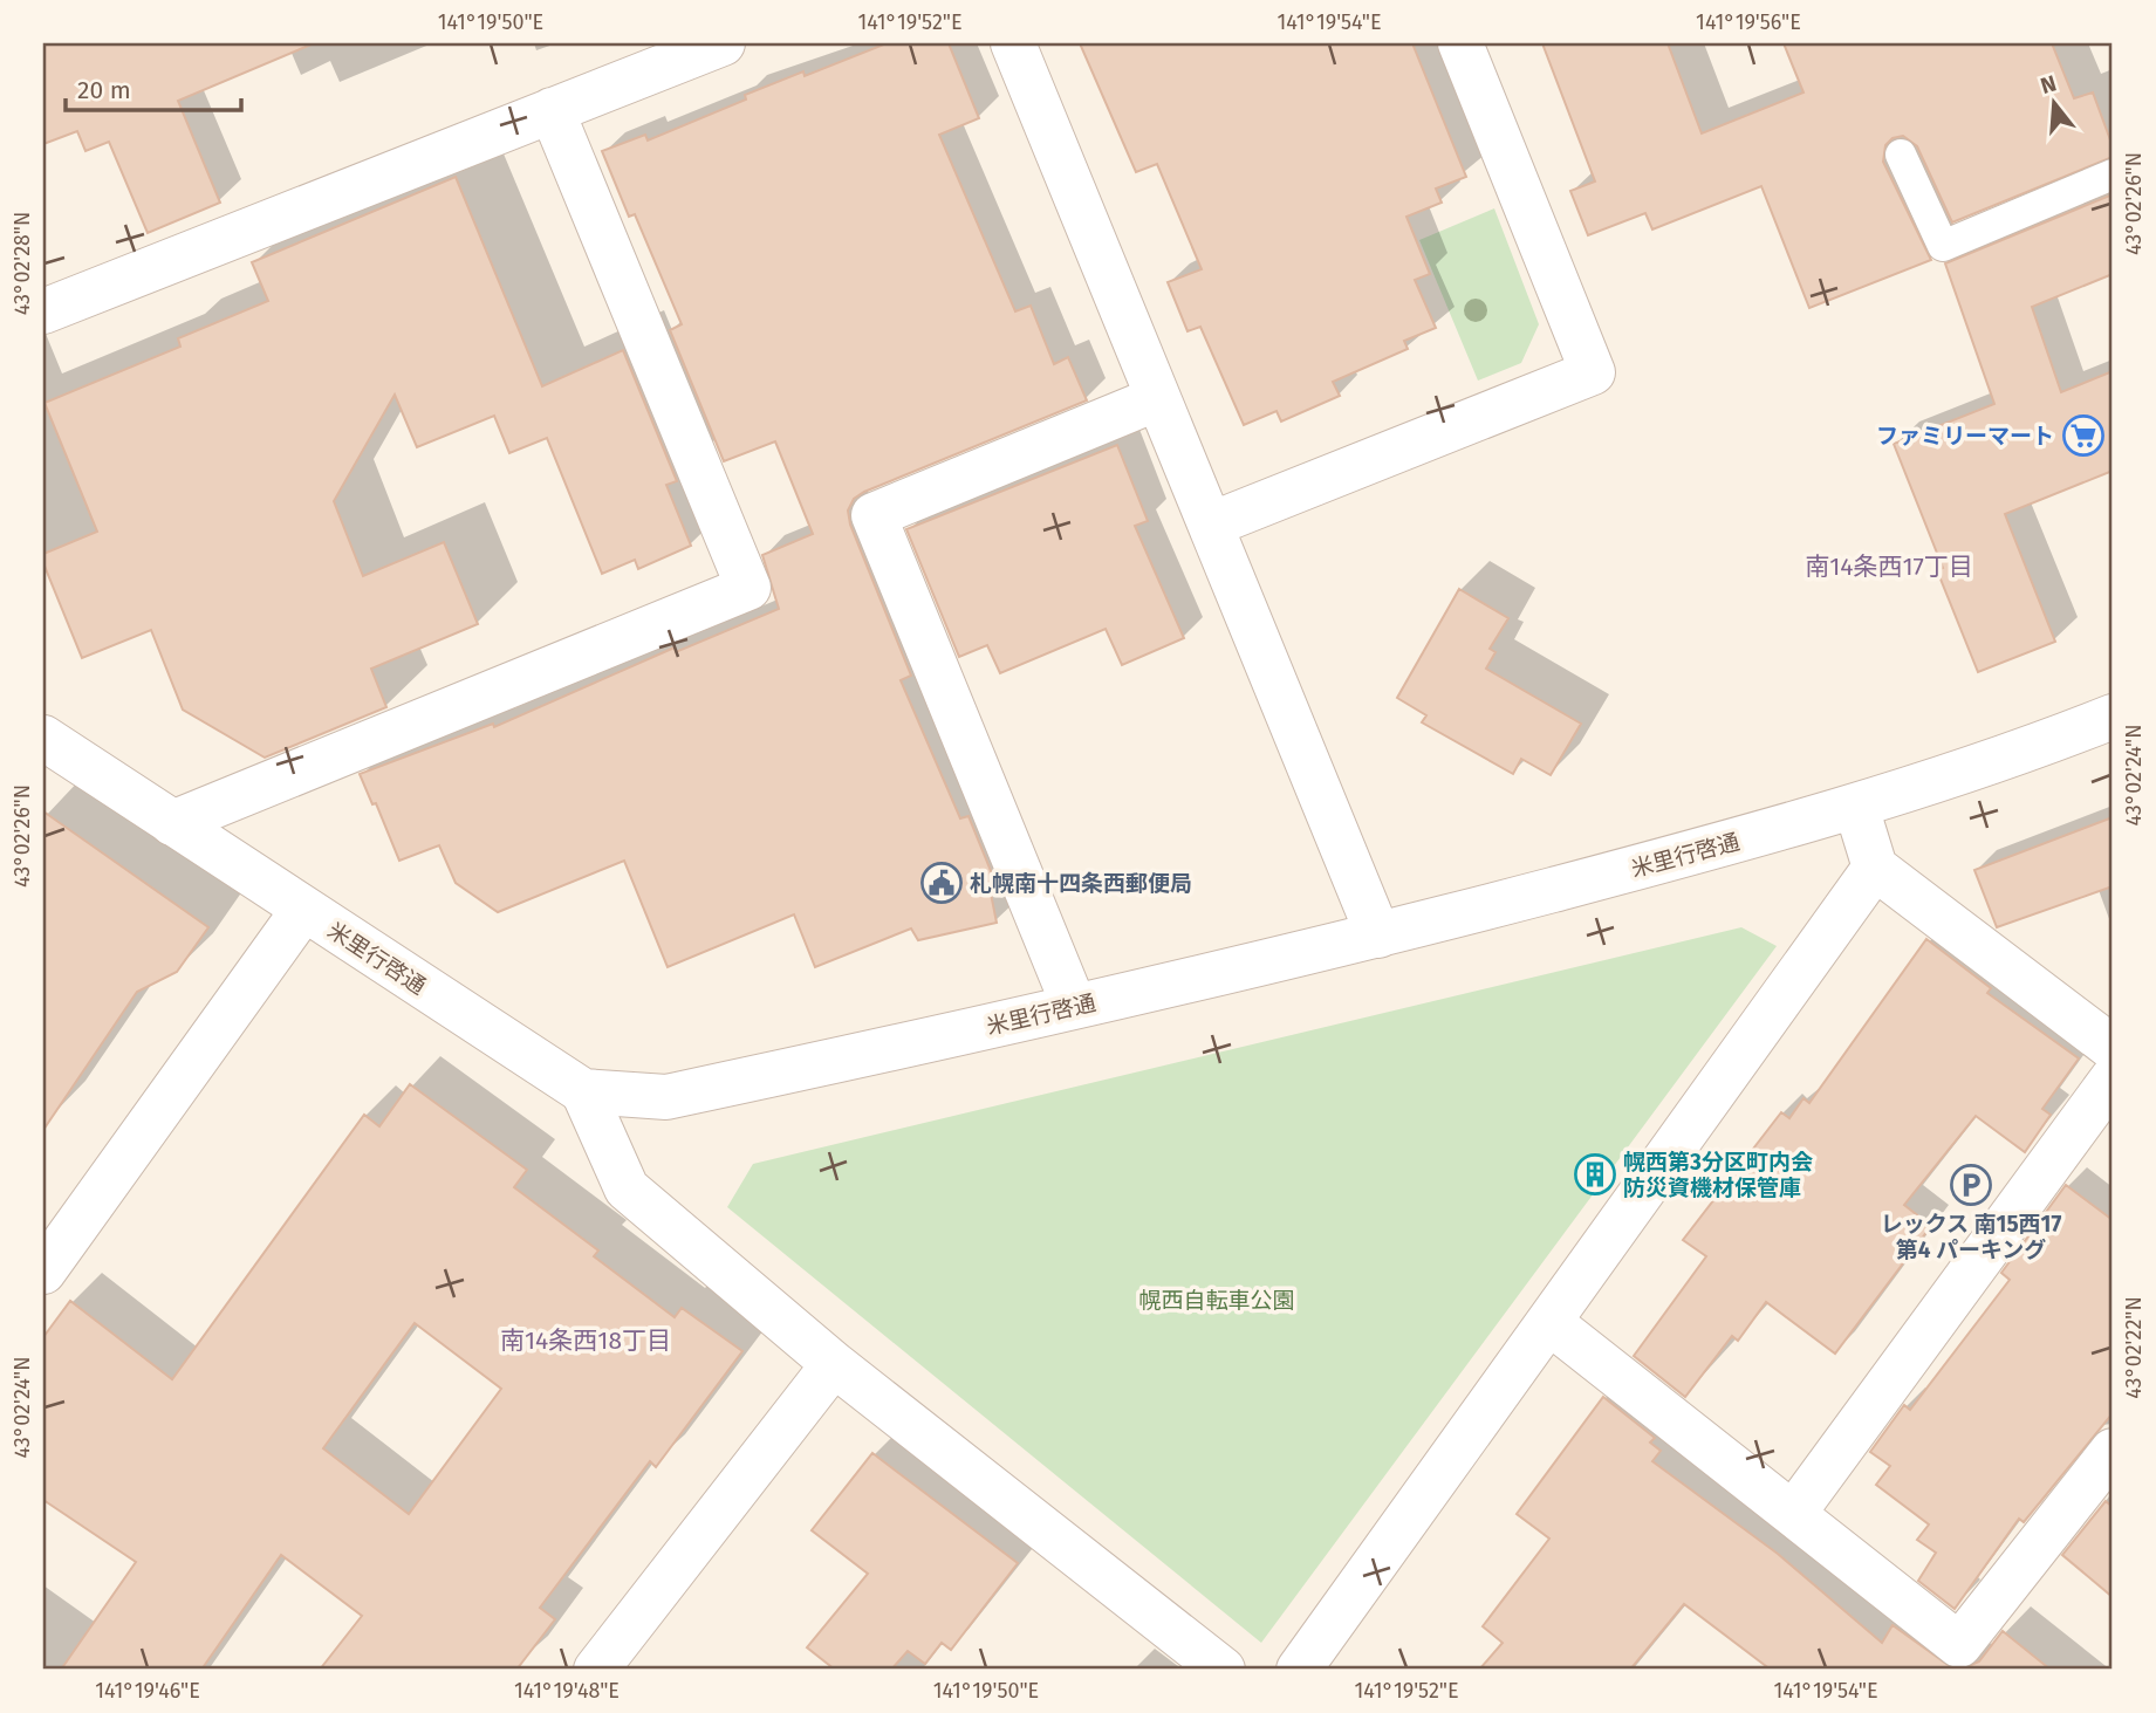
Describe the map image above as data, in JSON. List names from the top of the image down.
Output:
{
  "streets": {
    "street": ["米里行啓通"]
  },
  "districts": ["南14条西17丁目", "南14条西18丁目"],
  "parks": ["幌西自転車公園"],
  "places": {
    "supermarket": ["ファミリーマート"],
    "public building": ["札幌南十四条西郵便局"],
    "building": ["幌西第3分区町内会 防災資機材保管庫"],
    "parking": ["レックス 南15西17 第4 パーキング"]
  },
  "scale_bar": "20 m",
  "north": "top",
  "coordinates": [
    "141°19'50\"E",
    "141°19'52\"E",
    "141°19'54\"E",
    "141°19'56\"E",
    "43°02'26\"N",
    "43°02'28\"N",
    "43°02'24\"N",
    "43°02'22\"N",
    "141°19'46\"E",
    "141°19'48\"E"
  ]
}
